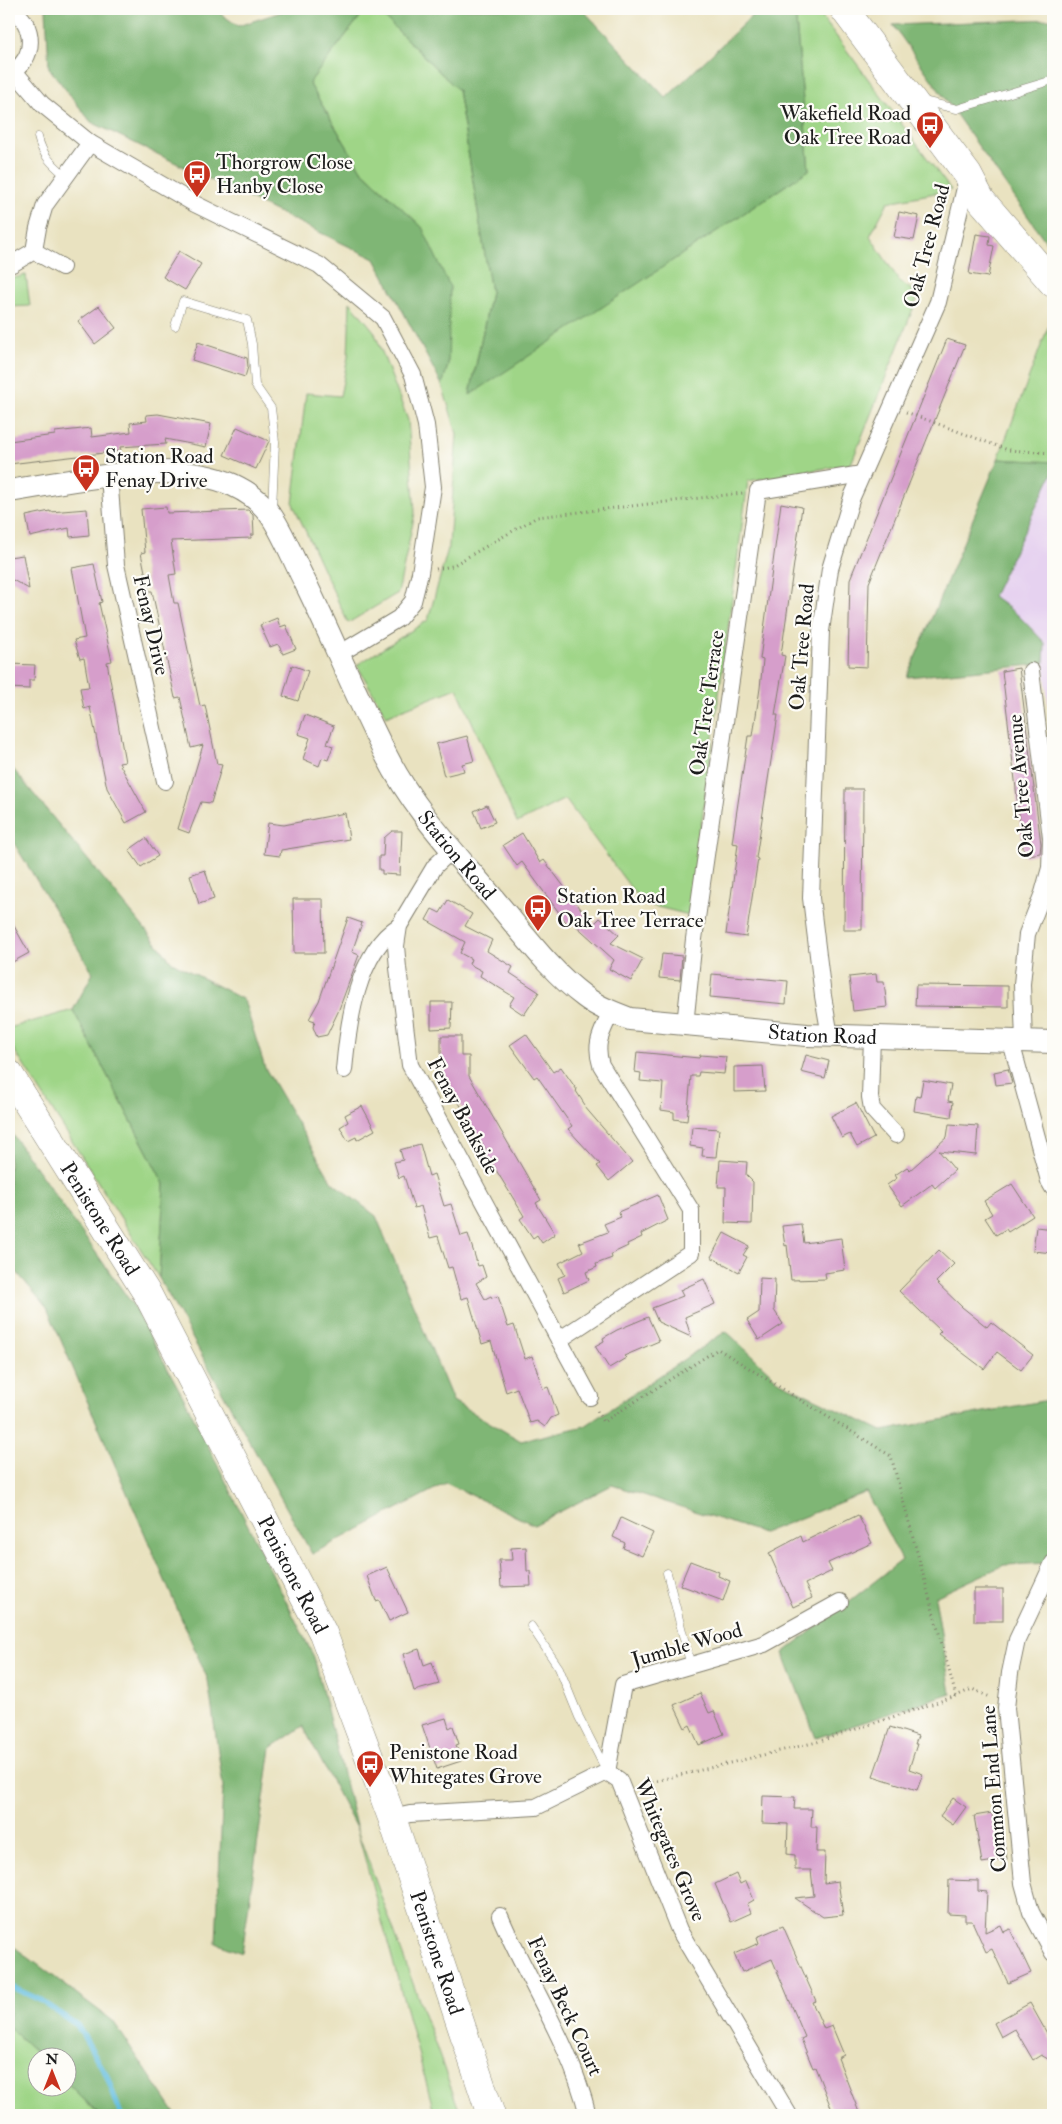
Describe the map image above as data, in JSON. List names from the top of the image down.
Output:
{
  "streets": {
    "highway": ["Penistone Road"],
    "street": [
      "Oak Tree Road",
      "Fenay Drive",
      "Oak Tree Terrace",
      "Oak Tree Avenue",
      "Station Road",
      "Fenay Bankside",
      "Jumble Wood",
      "Common End Lane",
      "Whitegates Grove",
      "Fenay Beck Court"
    ]
  },
  "crossings": [
    ["Oak Tree Road", "Station Road"],
    ["Fenay Drive", "Station Road"],
    ["Oak Tree Terrace", "Station Road"],
    ["Oak Tree Avenue", "Station Road"],
    ["Station Road", "Fenay Bankside"],
    ["Penistone Road", "Whitegates Grove"],
    ["Jumble Wood", "Whitegates Grove"]
  ],
  "places": {
    "bus stop": [
      "Wakefield Road Oak Tree Road",
      "Thorgrow Close Hanby Close",
      "Station Road Fenay Drive",
      "Station Road Oak Tree Terrace",
      "Penistone Road Whitegates Grove"
    ]
  },
  "north": "top"
}
